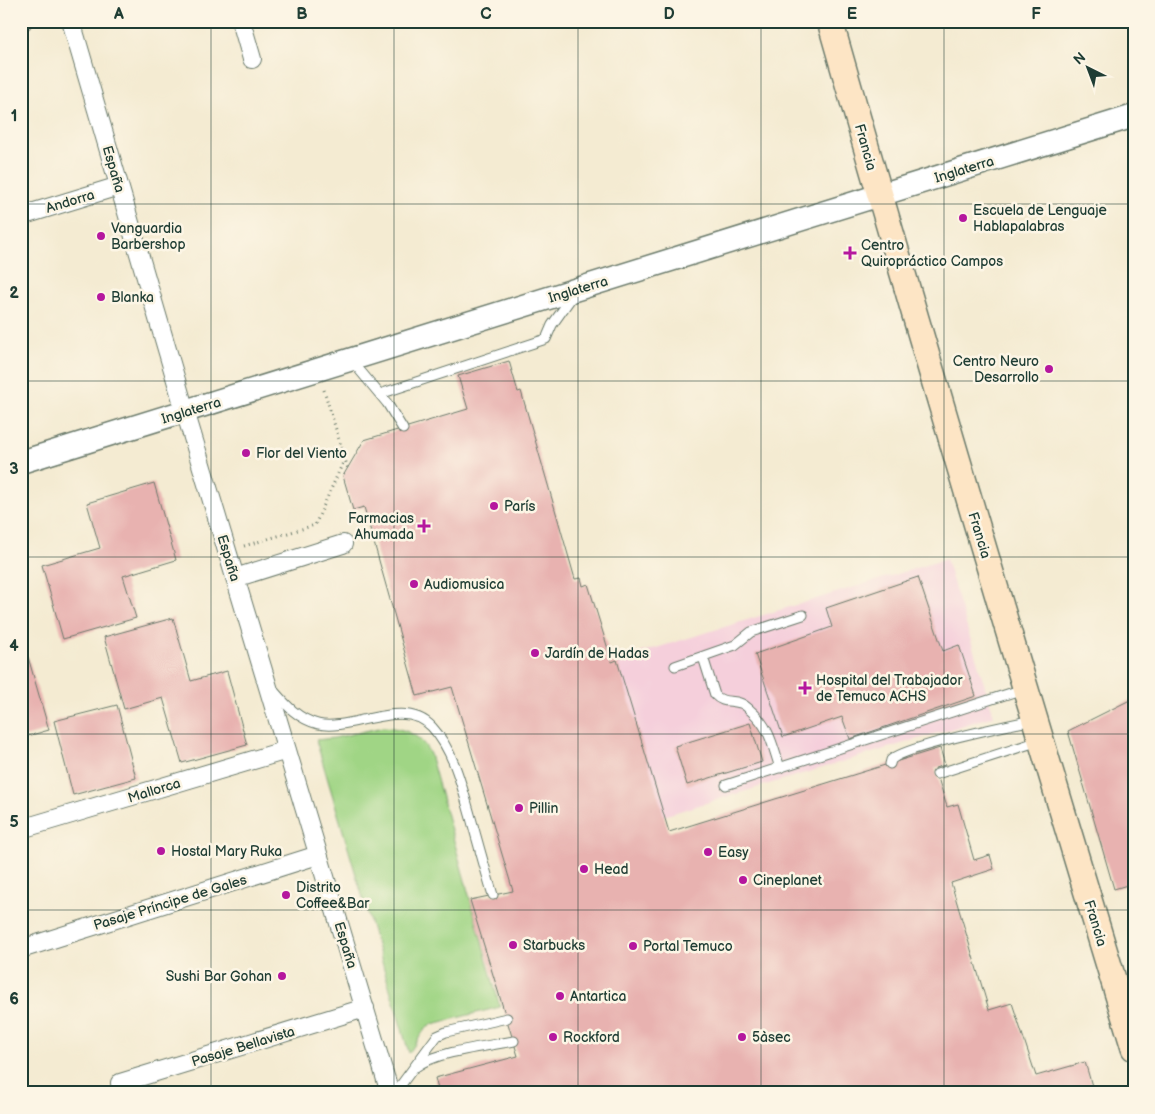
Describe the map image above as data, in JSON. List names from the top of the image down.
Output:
{
  "streets": {
    "main road": ["Francia"],
    "street": [
      "España",
      "Inglaterra",
      "Andorra",
      "Mallorca",
      "Pasaje Príncipe de Gales",
      "Pasaje Bellavista"
    ]
  },
  "crossings": [
    ["Francia", "Inglaterra"],
    ["España", "Inglaterra"],
    ["España", "Andorra"],
    ["España", "Mallorca"],
    ["España", "Pasaje Príncipe de Gales"],
    ["España", "Pasaje Bellavista"]
  ],
  "places": {
    "other": [
      "Escuela de Lenguaje Hablapalabras",
      "Vanguardia Barbershop",
      "Blanka",
      "Centro Neuro Desarrollo",
      "Flor del Viento",
      "París",
      "Audiomusica",
      "Jardín de Hadas",
      "Pillin",
      "Hostal Mary Ruka",
      "Easy",
      "Head",
      "Cineplanet",
      "Distrito Coffee&Bar",
      "Starbucks",
      "Portal Temuco",
      "Sushi Bar Gohan",
      "Antartica",
      "Rockford",
      "5àsec"
    ],
    "health": ["Centro Quiropráctico Campos", "Farmacias Ahumada", "Hospital del Trabajador de Temuco ACHS"]
  },
  "north": "top left",
  "grid": {
    "columns": [
      "A",
      "B",
      "C",
      "D",
      "E",
      "F"
    ],
    "rows": [
      "1",
      "2",
      "3",
      "4",
      "5",
      "6"
    ]
  }
}
